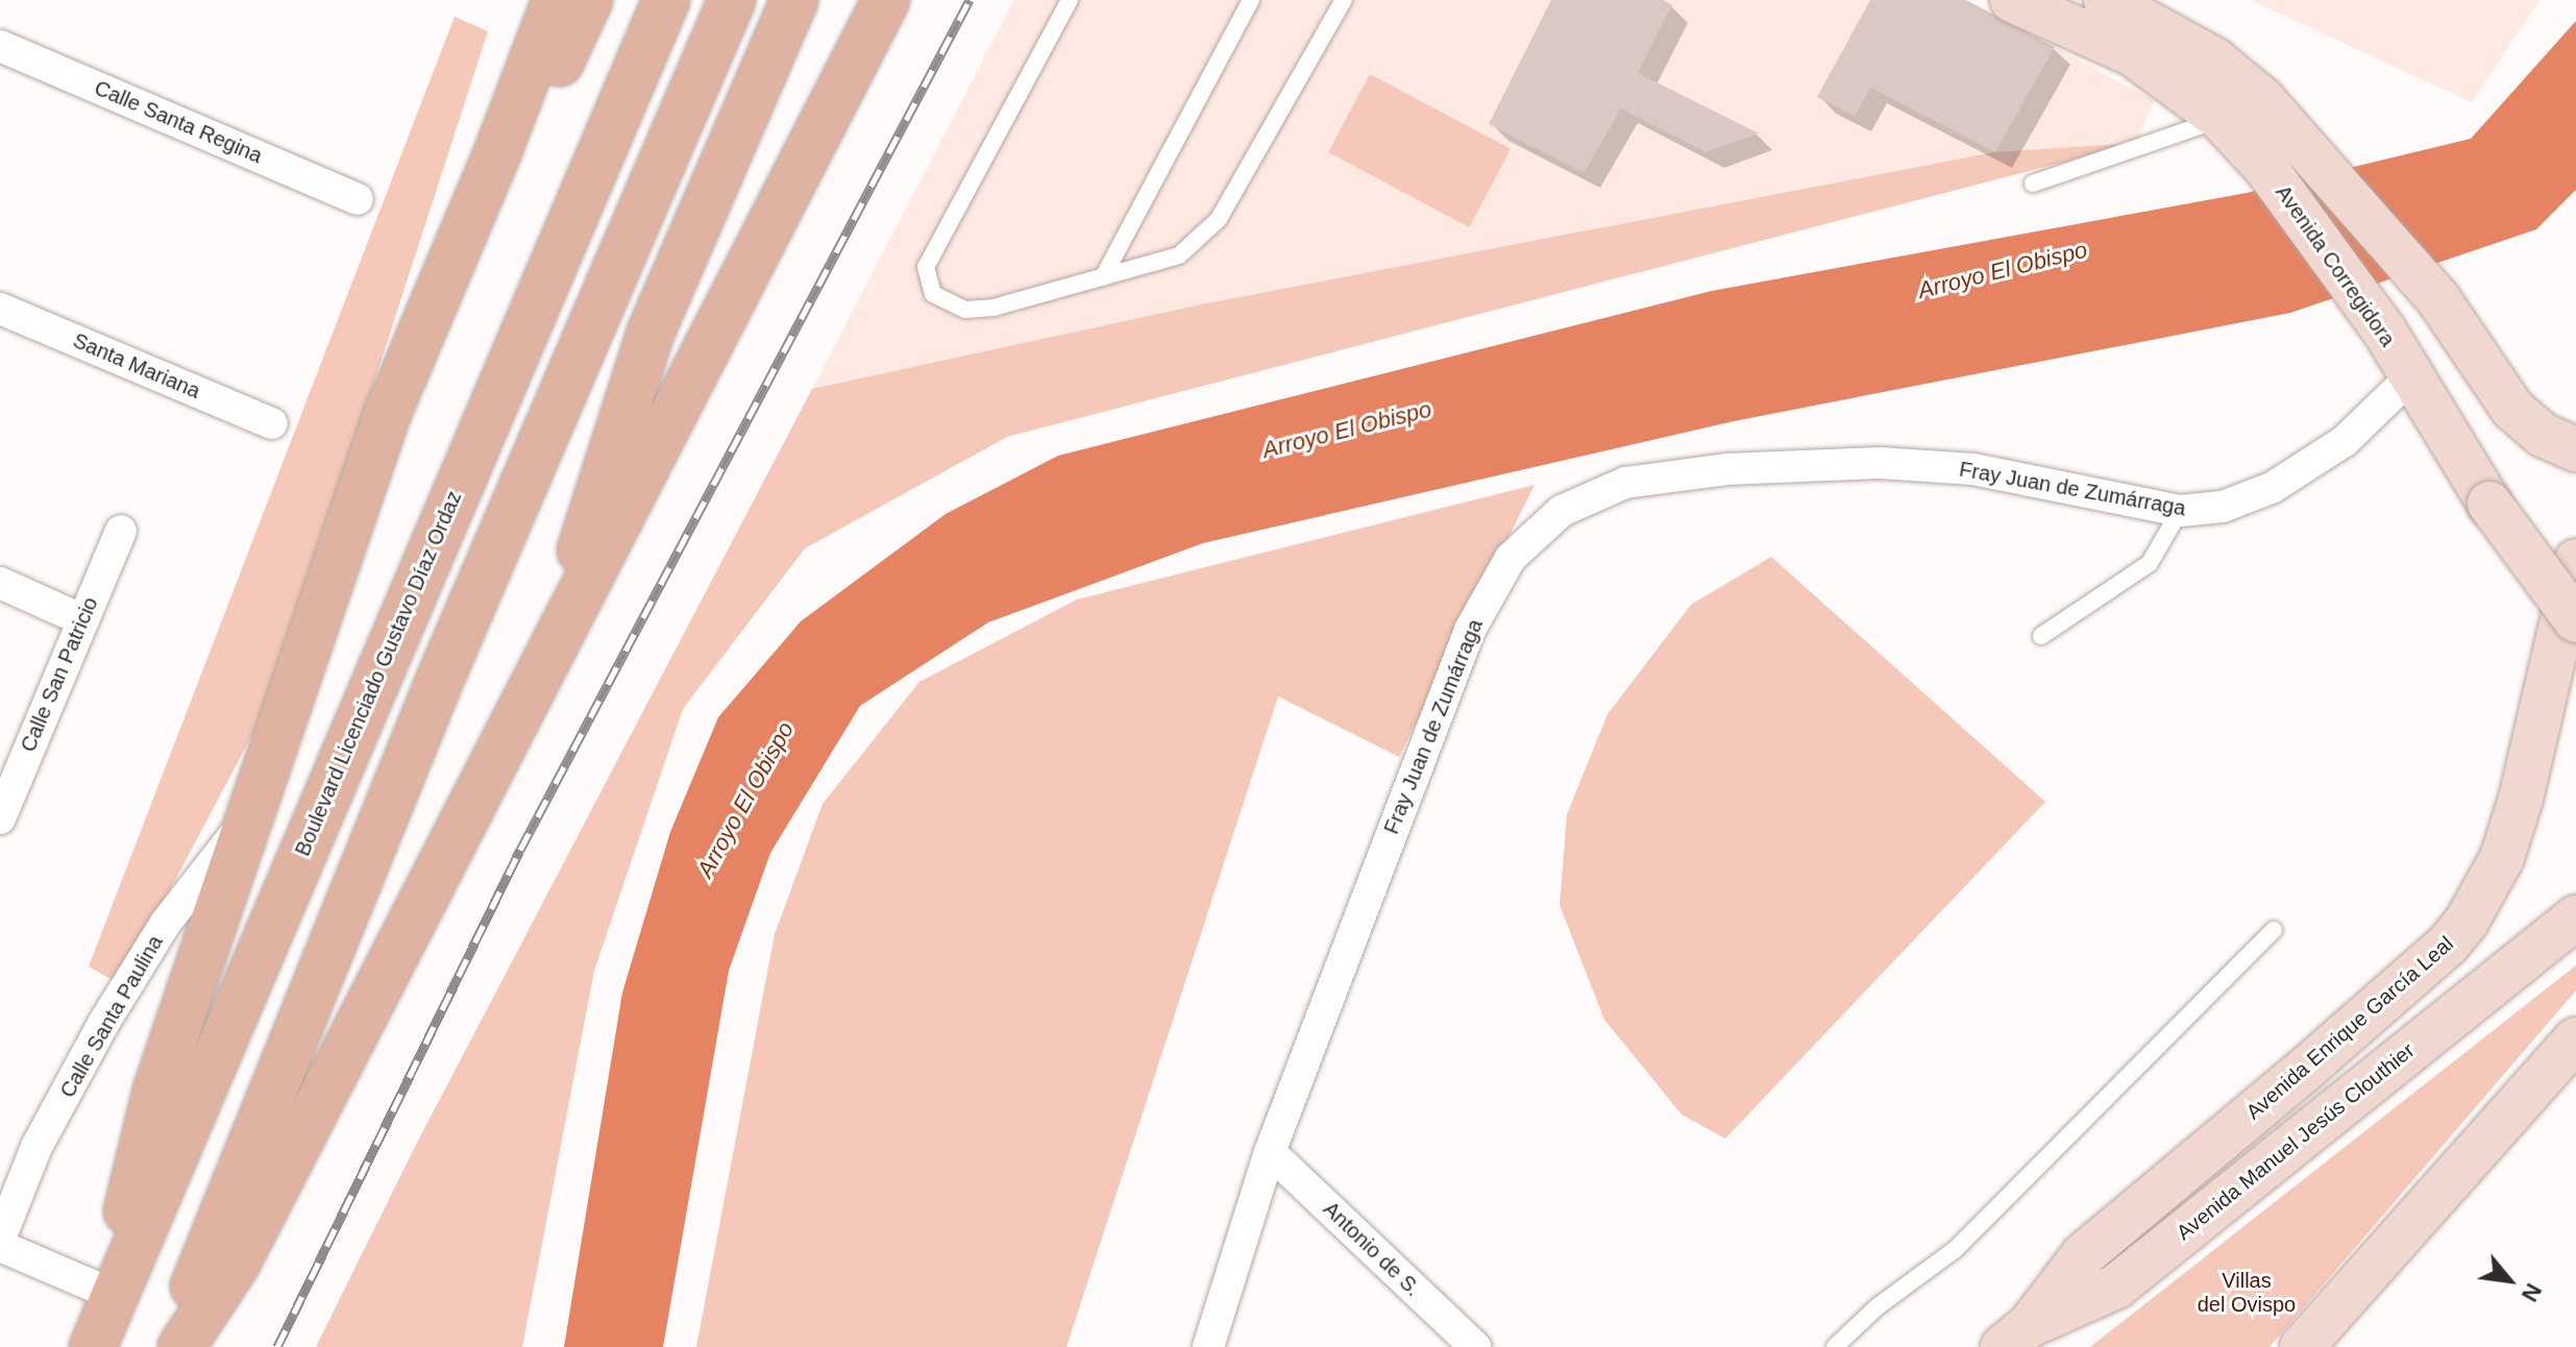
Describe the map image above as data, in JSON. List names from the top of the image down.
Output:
{
  "streets": {
    "main road": ["Boulevard Licenciado Gustavo Díaz Ordaz"],
    "street": [
      "Calle Santa Regina",
      "Avenida Corregidora",
      "Santa Mariana",
      "Fray Juan de Zumárraga",
      "Calle San Patricio",
      "Calle Santa Paulina",
      "Avenida Enrique García Leal",
      "Avenida Manuel Jesús Clouthier",
      "Antonio de S."
    ]
  },
  "crossings": [
    ["Avenida Corregidora", "Fray Juan de Zumárraga"],
    ["Fray Juan de Zumárraga", "Antonio de S."],
    ["Avenida Enrique García Leal", "Avenida Manuel Jesús Clouthier"]
  ],
  "water": ["Arroyo El Obispo"],
  "parks": ["Villas del Ovispo"],
  "north": "bottom right"
}
